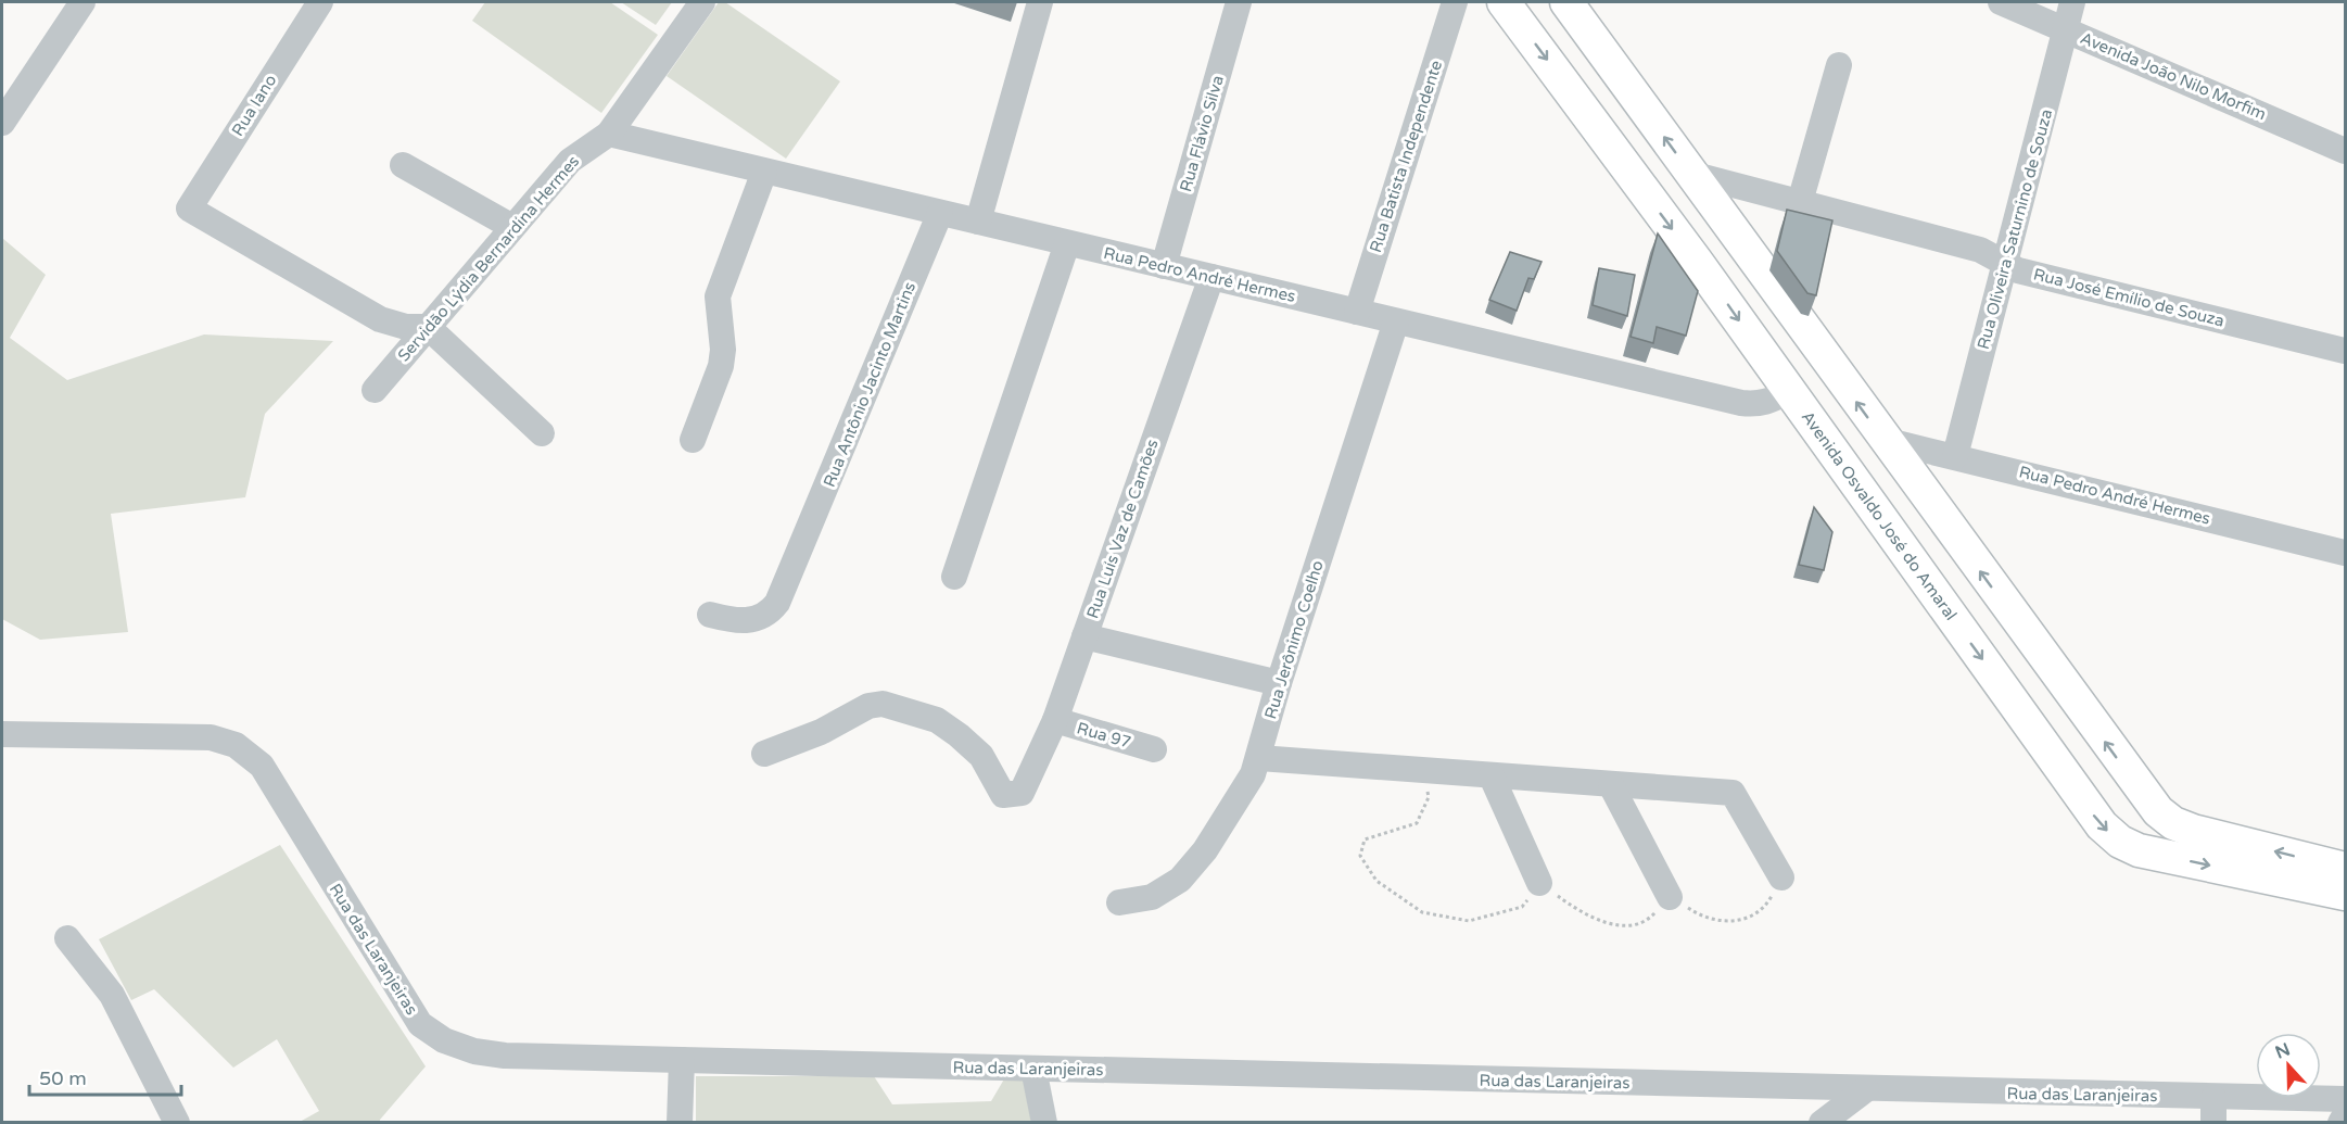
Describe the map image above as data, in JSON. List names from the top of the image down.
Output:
{
  "streets": {
    "main road": ["Avenida Osvaldo José do Amaral"],
    "street": [
      "Avenida João Nilo Morfim",
      "Rua Iano",
      "Rua Flávio Silva",
      "Rua Batista Independente",
      "Rua Oliveira Saturnino de Souza",
      "Servidão Lýdia Bernardina Hermes",
      "Rua Pedro André Hermes",
      "Rua José Emílio de Souza",
      "Rua Antônio Jacinto Martins",
      "Rua Luís Vaz de Camões",
      "Rua Jerônimo Coelho",
      "Rua 97",
      "Rua das Laranjeiras"
    ]
  },
  "crossings": [
    ["Avenida João Nilo Morfim", "Rua Oliveira Saturnino de Souza"],
    ["Rua Iano", "Servidão Lýdia Bernardina Hermes"],
    ["Rua Flávio Silva", "Rua Pedro André Hermes"],
    ["Rua Batista Independente", "Rua Pedro André Hermes"],
    ["Rua Oliveira Saturnino de Souza", "Rua Pedro André Hermes"],
    ["Rua Oliveira Saturnino de Souza", "Rua José Emílio de Souza"],
    ["Servidão Lýdia Bernardina Hermes", "Rua Pedro André Hermes"],
    ["Rua Pedro André Hermes", "Rua Antônio Jacinto Martins"],
    ["Rua Pedro André Hermes", "Avenida Osvaldo José do Amaral"],
    ["Rua Pedro André Hermes", "Rua Luís Vaz de Camões"],
    ["Rua Pedro André Hermes", "Rua Jerônimo Coelho"],
    ["Rua Luís Vaz de Camões", "Rua 97"]
  ],
  "scale_bar": "50 m",
  "north": "top"
}
